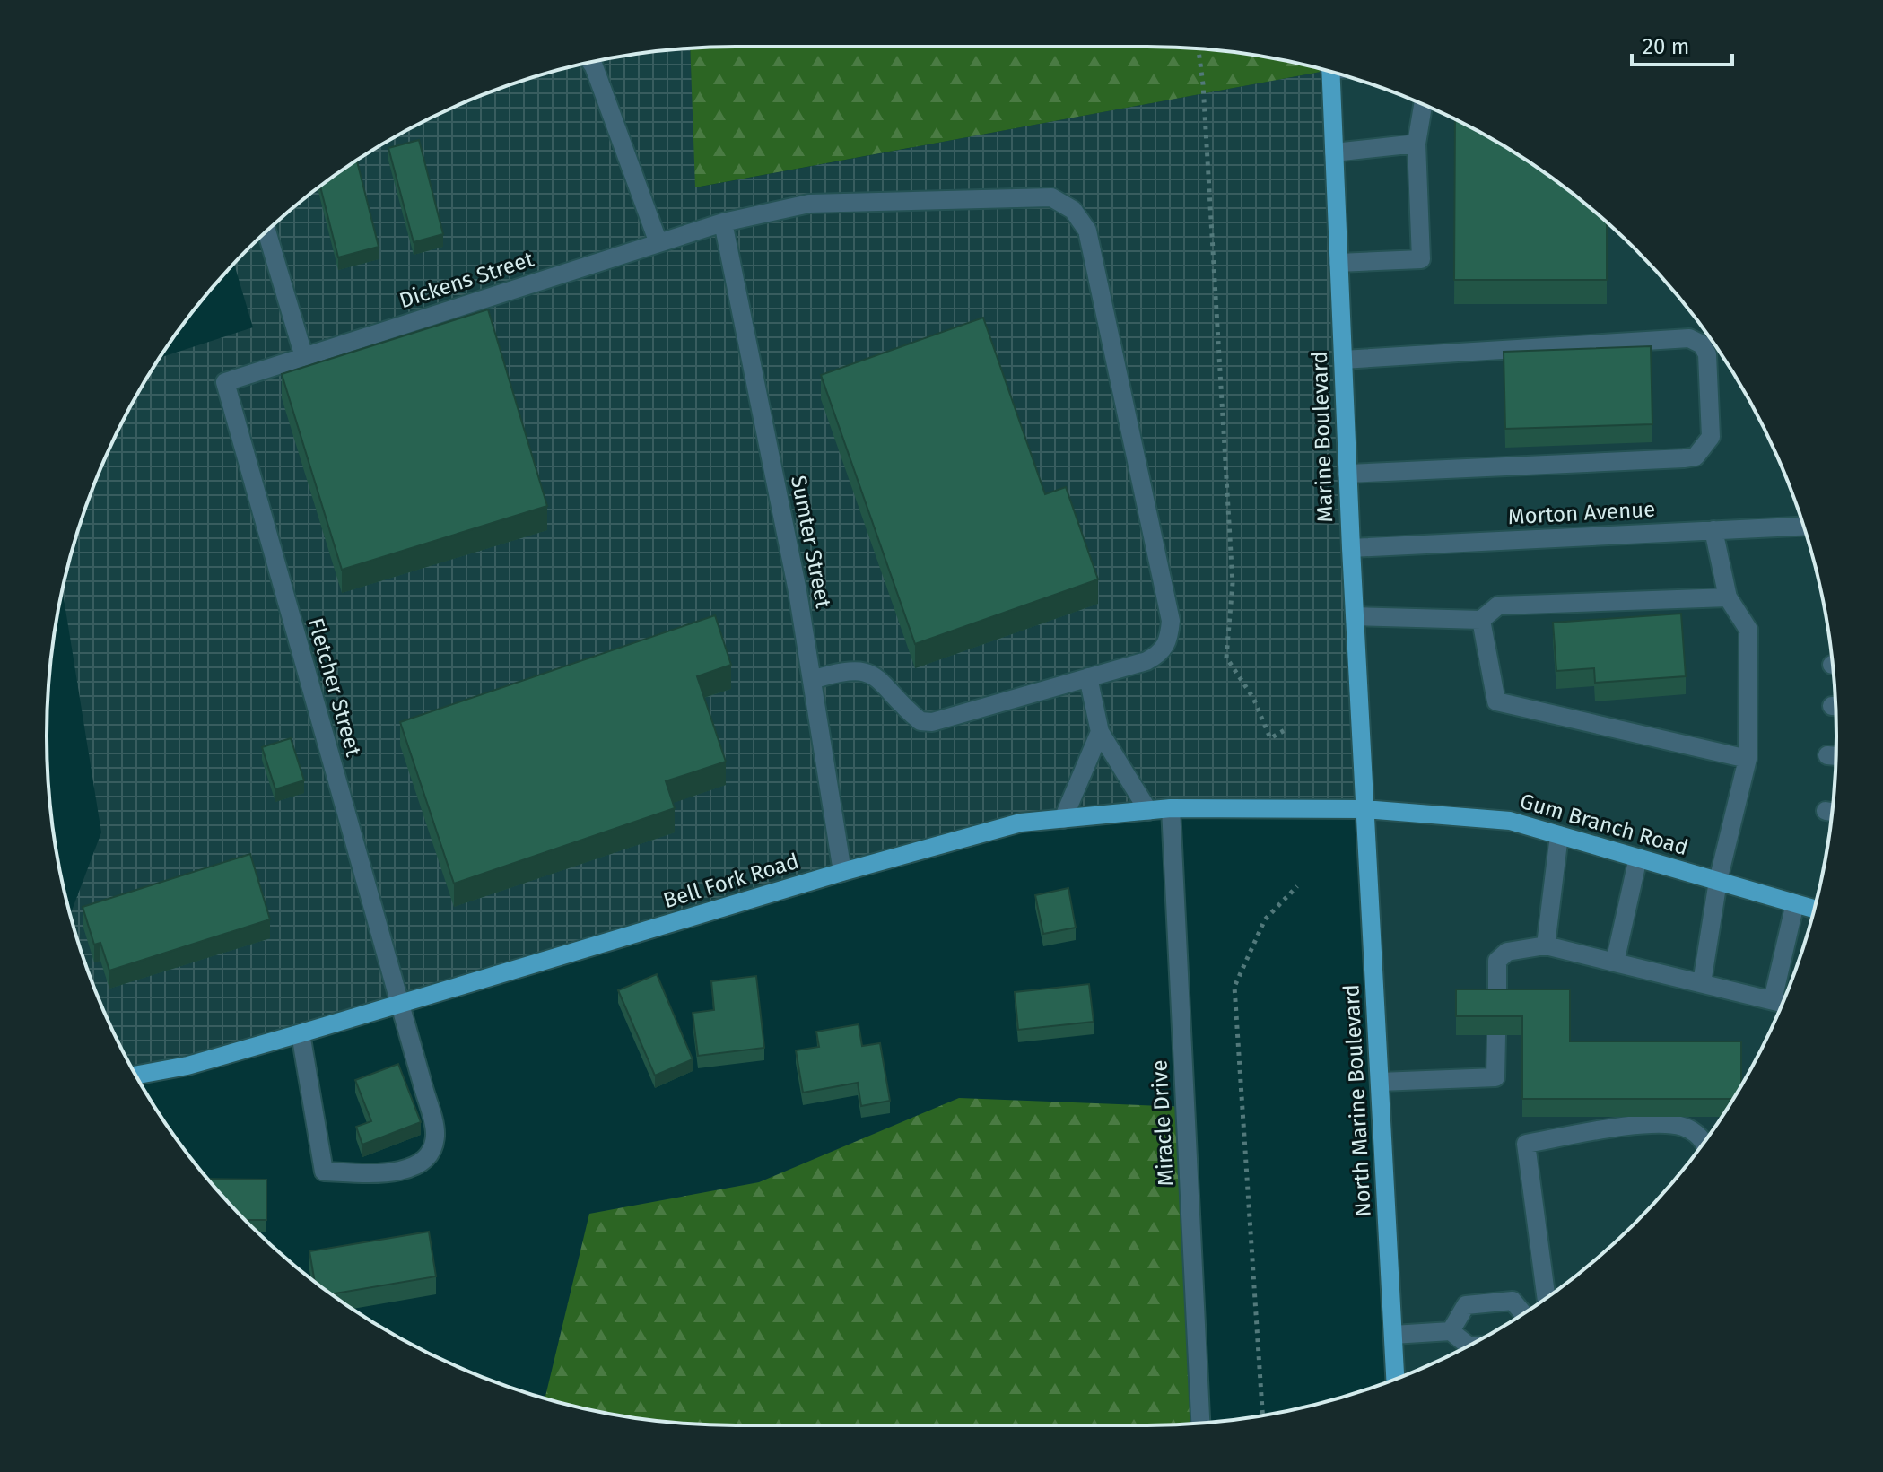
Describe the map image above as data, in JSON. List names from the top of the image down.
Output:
{
  "streets": {
    "main road": [
      "Marine Boulevard",
      "Gum Branch Road",
      "Bell Fork Road",
      "North Marine Boulevard"
    ],
    "street": [
      "Dickens Street",
      "Morton Avenue",
      "Sumter Street",
      "Fletcher Street",
      "Miracle Drive"
    ]
  },
  "crossings": [
    ["Dickens Street", "Sumter Street"],
    ["Dickens Street", "Fletcher Street"],
    ["Marine Boulevard", "Morton Avenue"],
    ["Marine Boulevard", "Gum Branch Road"],
    ["Marine Boulevard", "Bell Fork Road"],
    ["Marine Boulevard", "North Marine Boulevard"],
    ["Sumter Street", "Bell Fork Road"],
    ["Fletcher Street", "Bell Fork Road"],
    ["Gum Branch Road", "Bell Fork Road"],
    ["Gum Branch Road", "North Marine Boulevard"],
    ["Bell Fork Road", "North Marine Boulevard"],
    ["Bell Fork Road", "Miracle Drive"]
  ],
  "scale_bar": "20 m"
}
